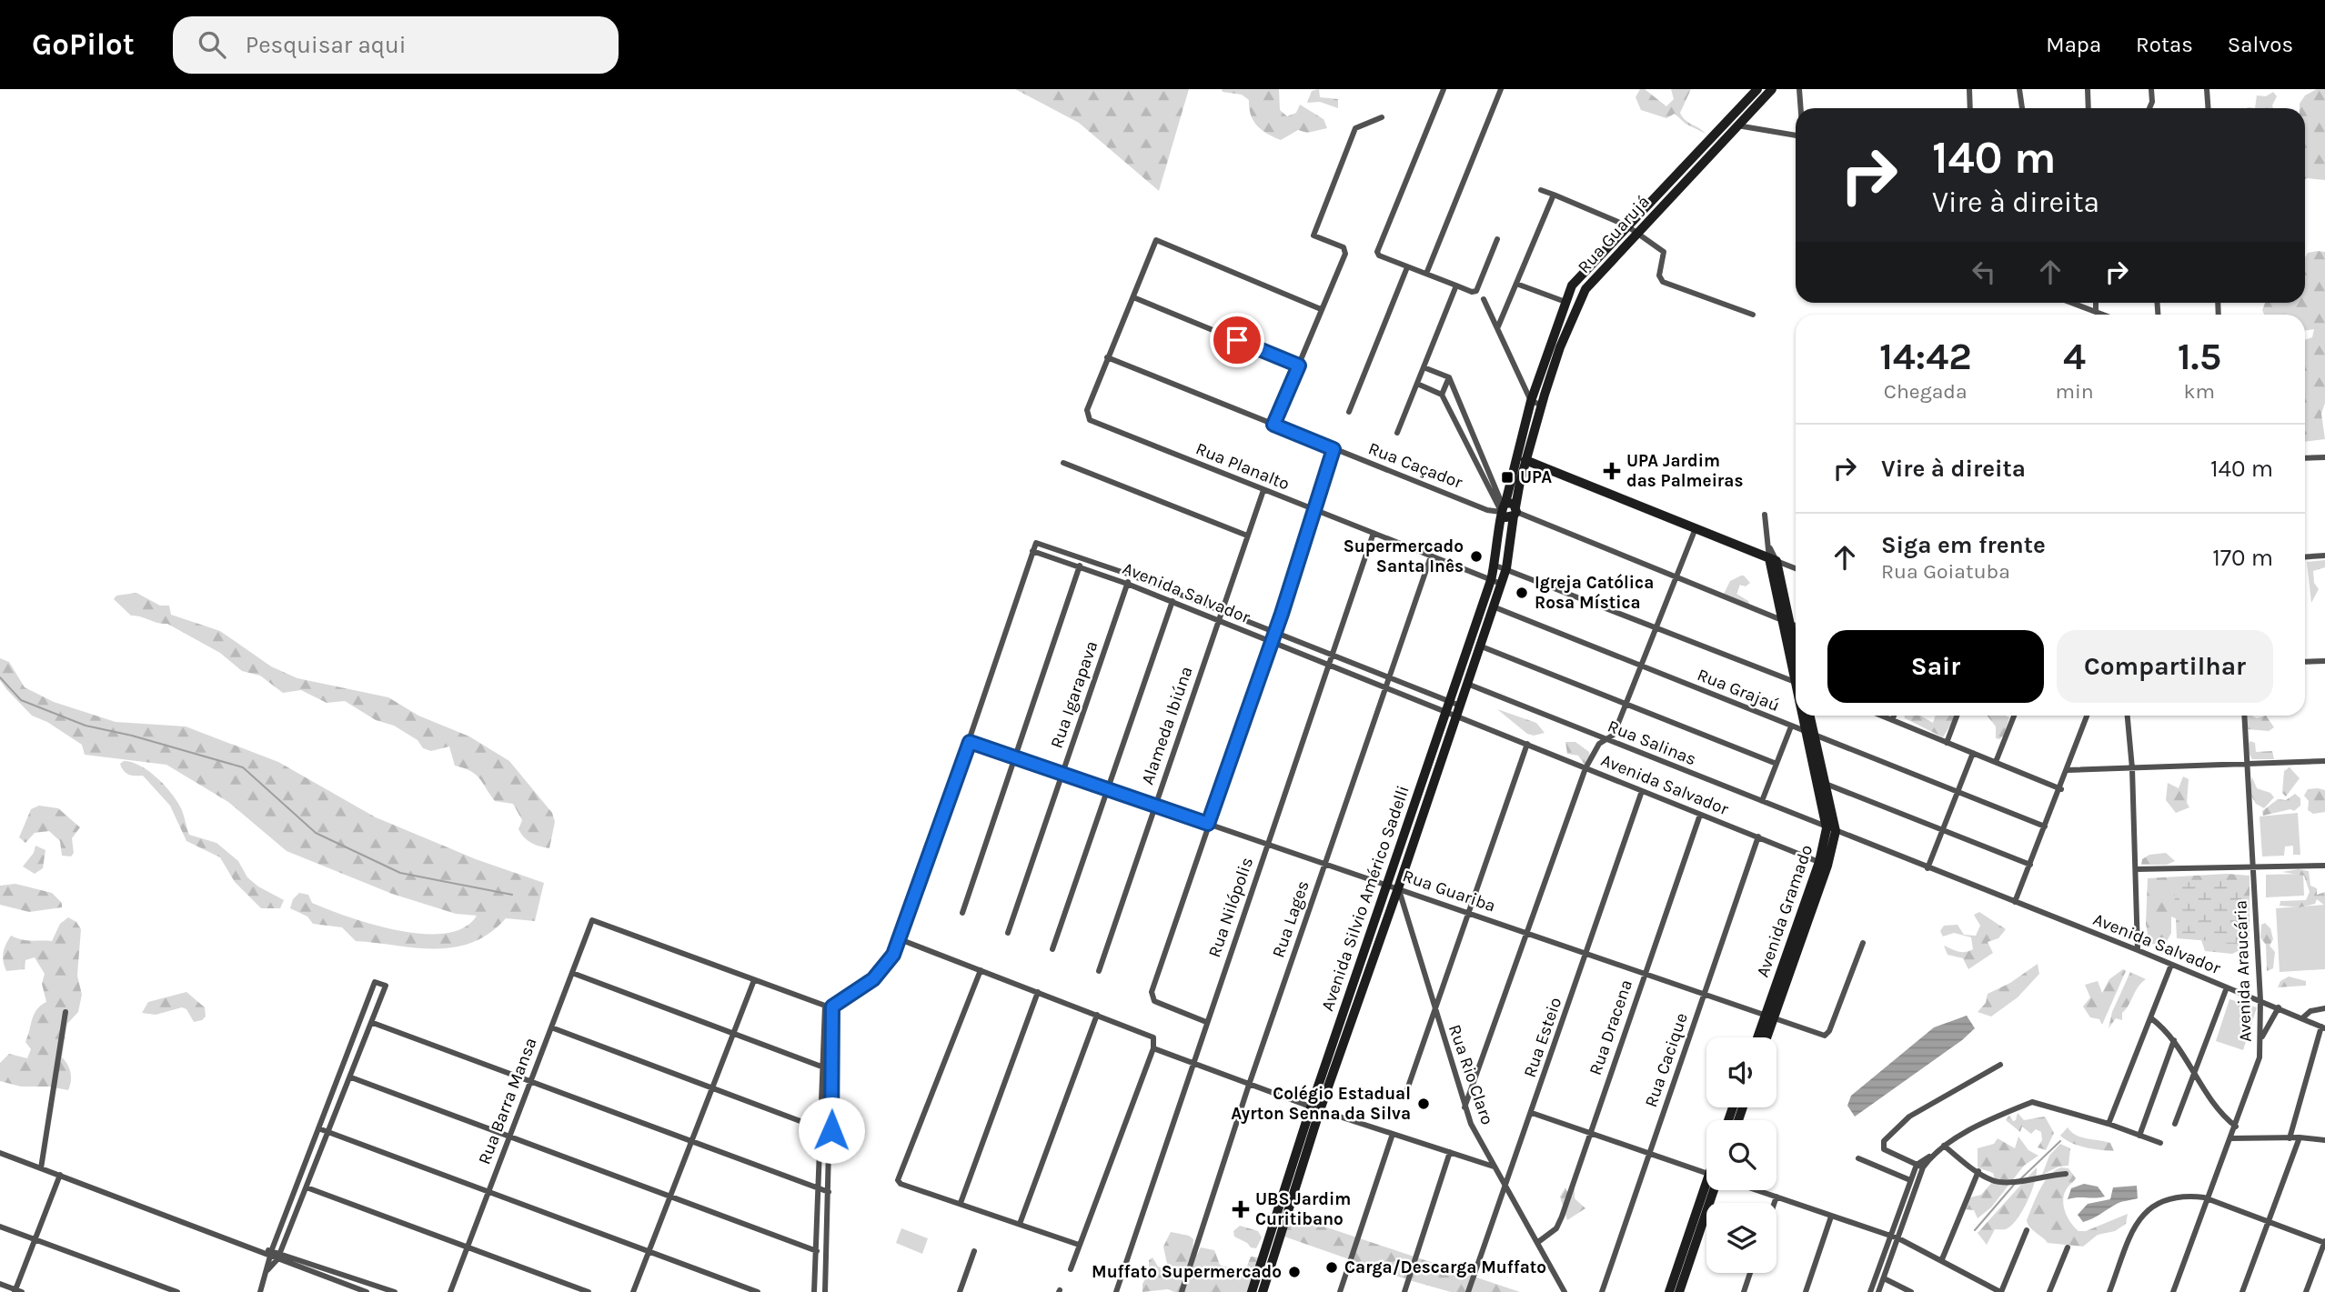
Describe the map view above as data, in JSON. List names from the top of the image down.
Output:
{
  "streets": {
    "main road": ["Rua Guarujá", "Avenida Silvio Américo Sadelli", "Avenida Gramado"],
    "street": [
      "Rua Caçador",
      "Rua Planalto",
      "Avenida Salvador",
      "Rua Grajaú",
      "Rua Igarapava",
      "Alameda Ibiúna",
      "Rua Salinas",
      "Rua Guariba",
      "Rua Nilópolis",
      "Rua Lages",
      "Avenida Araucária",
      "Rua Dracena",
      "Rua Esteio",
      "Rua Cacique",
      "Rua Rio Claro",
      "Rua Barra Mansa"
    ]
  },
  "crossings": [
    ["Rua Guarujá", "Rua Caçador"],
    ["Rua Guarujá", "Avenida Silvio Américo Sadelli"],
    ["Rua Caçador", "Rua Planalto"],
    ["Rua Caçador", "Avenida Silvio Américo Sadelli"],
    ["Rua Planalto", "Alameda Ibiúna"],
    ["Rua Planalto", "Avenida Silvio Américo Sadelli"],
    ["Rua Planalto", "Rua Nilópolis"],
    ["Rua Planalto", "Rua Lages"],
    ["Avenida Salvador", "Rua Igarapava"],
    ["Avenida Salvador", "Alameda Ibiúna"],
    ["Avenida Salvador", "Rua Salinas"],
    ["Avenida Salvador", "Avenida Silvio Américo Sadelli"],
    ["Avenida Salvador", "Rua Nilópolis"],
    ["Avenida Salvador", "Avenida Gramado"],
    ["Avenida Salvador", "Rua Lages"],
    ["Avenida Salvador", "Avenida Araucária"],
    ["Avenida Salvador", "Rua Dracena"],
    ["Avenida Salvador", "Rua Esteio"],
    ["Avenida Salvador", "Rua Cacique"],
    ["Rua Grajaú", "Avenida Silvio Américo Sadelli"],
    ["Rua Grajaú", "Avenida Gramado"],
    ["Rua Igarapava", "Rua Guariba"],
    ["Alameda Ibiúna", "Rua Guariba"],
    ["Rua Salinas", "Avenida Silvio Américo Sadelli"],
    ["Rua Salinas", "Avenida Gramado"],
    ["Rua Guariba", "Avenida Silvio Américo Sadelli"],
    ["Rua Guariba", "Rua Nilópolis"],
    ["Rua Guariba", "Avenida Gramado"],
    ["Rua Guariba", "Rua Lages"],
    ["Rua Guariba", "Rua Dracena"],
    ["Rua Guariba", "Rua Esteio"],
    ["Rua Guariba", "Rua Cacique"],
    ["Rua Guariba", "Rua Rio Claro"],
    ["Avenida Silvio Américo Sadelli", "Rua Rio Claro"],
    ["Rua Dracena", "Rua Rio Claro"],
    ["Rua Esteio", "Rua Rio Claro"]
  ],
  "places": {
    "health": ["UPA Jardim das Palmeiras", "UBS Jardim Curitibano"],
    "transit": ["UPA"],
    "other": [
      "Supermercado Santa Inês",
      "Igreja Católica Rosa Mística",
      "Colégio Estadual Ayrton Senna da Silva",
      "Carga/Descarga Muffato",
      "Muffato Supermercado"
    ]
  },
  "page": {
    "header": "GoPilot",
    "search": "Pesquisar aqui",
    "nav": ["Mapa", "Rotas", "Salvos"],
    "turn": ["140 m", "Vire à direita"],
    "eta": [
      "14:42",
      "Chegada",
      "4",
      "min",
      "1.5",
      "km"
    ],
    "list": [
      {
        "name": "Vire à direita",
        "value": "140 m"
      },
      {
        "name": "Siga em frente",
        "note": "Rua Goiatuba",
        "value": "170 m"
      }
    ],
    "buttons": ["Sair", "Compartilhar"]
  }
}
